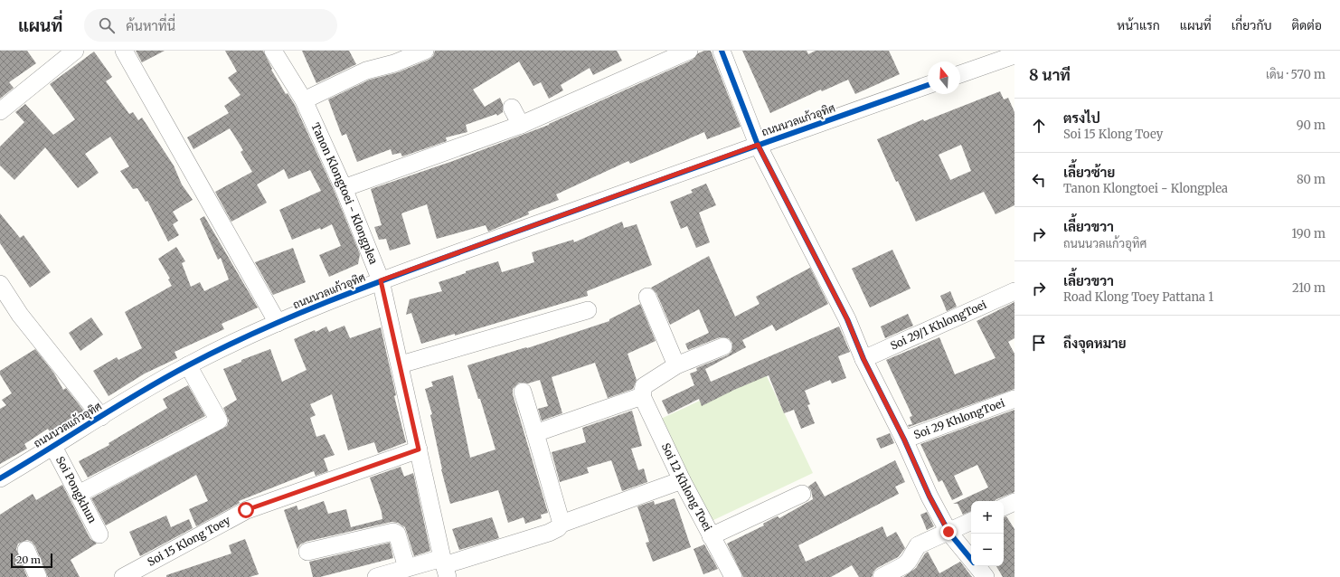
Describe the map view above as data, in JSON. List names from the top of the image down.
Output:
{
  "streets": {
    "street": [
      "ถนนนวลแก้วอุทิศ",
      "Tanon Klongtoei - Klongplea",
      "Soi 29/1 KhlongToei",
      "Soi 29 KhlongToei",
      "Soi 12 Khlong Toei",
      "Soi Pongkhun",
      "Soi 15 Klong Toey"
    ]
  },
  "crossings": [
    ["ถนนนวลแก้วอุทิศ", "Tanon Klongtoei - Klongplea"],
    ["ถนนนวลแก้วอุทิศ", "Soi Pongkhun"],
    ["Tanon Klongtoei - Klongplea", "Soi 15 Klong Toey"]
  ],
  "scale_bar": "20 m",
  "north": "top",
  "page": {
    "header": "แผนที่",
    "search": "ค้นหาที่นี่",
    "nav": [
      "หน้าแรก",
      "แผนที่",
      "เกี่ยวกับ",
      "ติดต่อ"
    ],
    "heading": ["8 นาที", "เดิน · 570 m"],
    "list": [
      ["ตรงไป", "Soi 15 Klong Toey", "90 m"],
      ["เลี้ยวซ้าย", "Tanon Klongtoei - Klongplea", "80 m"],
      ["เลี้ยวขวา", "ถนนนวลแก้วอุทิศ", "190 m"],
      ["เลี้ยวขวา", "Road Klong Toey Pattana 1", "210 m"],
      "ถึงจุดหมาย"
    ],
    "map_buttons": ["+", "−"],
    "scale": "20 m"
  }
}
